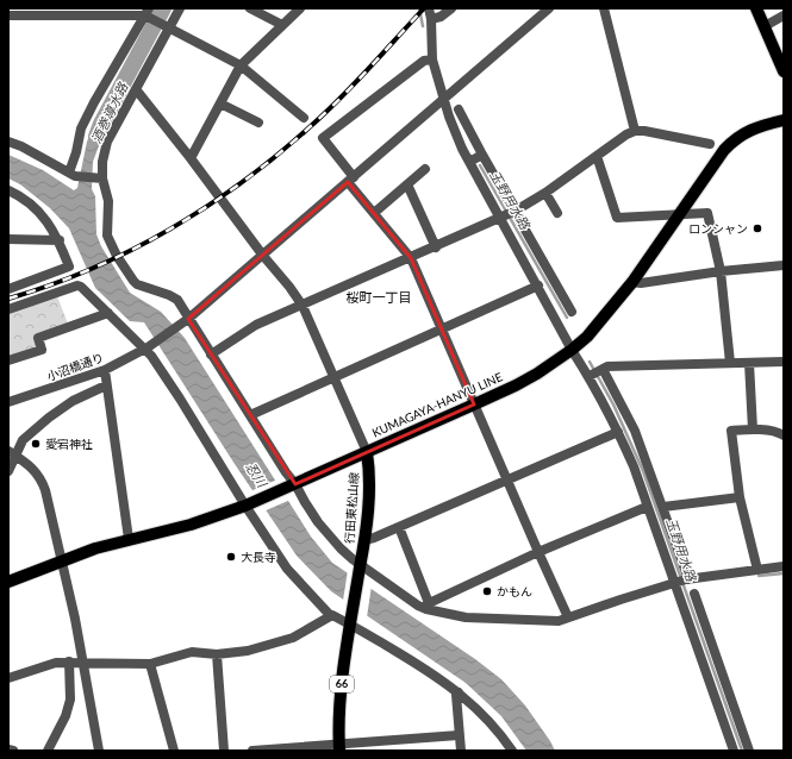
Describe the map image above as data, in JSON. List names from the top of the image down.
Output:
{
  "streets": {
    "main road": ["KUMAGAYA-HANYU LINE", "行田東松山線", "66"],
    "street": ["小沼橋通り"]
  },
  "crossings": [
    ["KUMAGAYA-HANYU LINE", "行田東松山線"],
    ["行田東松山線", "66"]
  ],
  "districts": ["桜町一丁目"],
  "water": ["酒巻導水路", "玉野用水路", "忍川"],
  "places": [
    "ロンシャン",
    "愛宕神社",
    "大長寺",
    "かもん"
  ]
}
